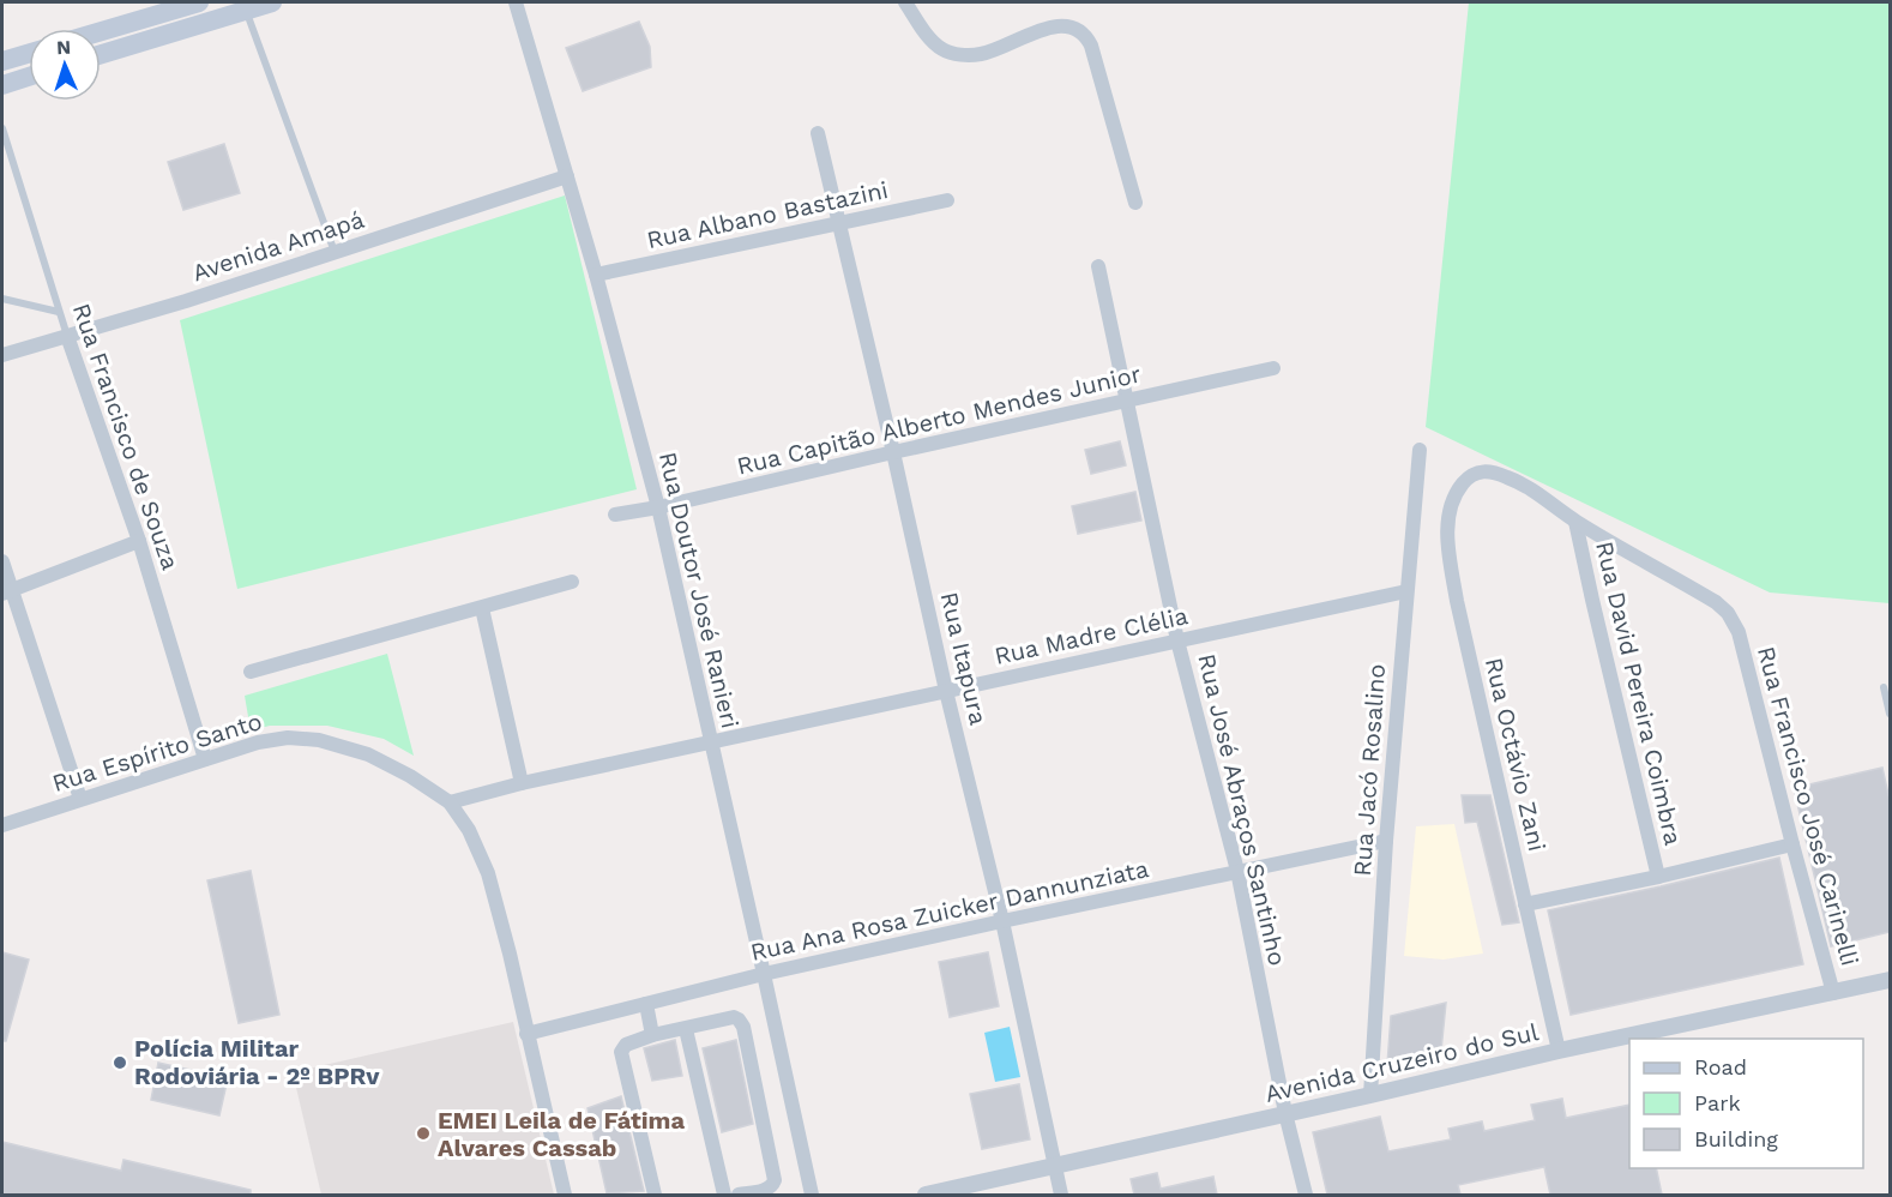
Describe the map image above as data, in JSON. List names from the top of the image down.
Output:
{
  "streets": {
    "street": [
      "Rua Albano Bastazini",
      "Avenida Amapá",
      "Rua Capitão Alberto Mendes Junior",
      "Rua Francisco de Souza",
      "Rua Doutor José Ranieri",
      "Rua Madre Clélia",
      "Rua Itapura",
      "Rua David Pereira Coimbra",
      "Rua Espírito Santo",
      "Rua Octávio Zani",
      "Rua Jacó Rosalino",
      "Rua Francisco José Carinelli",
      "Rua José Abraços Santinho",
      "Rua Ana Rosa Zuicker Dannunziata",
      "Avenida Cruzeiro do Sul"
    ]
  },
  "crossings": [
    ["Rua Albano Bastazini", "Rua Doutor José Ranieri"],
    ["Rua Albano Bastazini", "Rua Itapura"],
    ["Avenida Amapá", "Rua Francisco de Souza"],
    ["Avenida Amapá", "Rua Doutor José Ranieri"],
    ["Rua Capitão Alberto Mendes Junior", "Rua Doutor José Ranieri"],
    ["Rua Capitão Alberto Mendes Junior", "Rua Itapura"],
    ["Rua Capitão Alberto Mendes Junior", "Rua José Abraços Santinho"],
    ["Rua Francisco de Souza", "Rua Espírito Santo"],
    ["Rua Doutor José Ranieri", "Rua Madre Clélia"],
    ["Rua Doutor José Ranieri", "Rua Ana Rosa Zuicker Dannunziata"],
    ["Rua Madre Clélia", "Rua Itapura"],
    ["Rua Madre Clélia", "Rua Espírito Santo"],
    ["Rua Madre Clélia", "Rua Jacó Rosalino"],
    ["Rua Madre Clélia", "Rua José Abraços Santinho"],
    ["Rua Itapura", "Rua Ana Rosa Zuicker Dannunziata"],
    ["Rua Itapura", "Avenida Cruzeiro do Sul"],
    ["Rua David Pereira Coimbra", "Rua Octávio Zani"],
    ["Rua David Pereira Coimbra", "Rua Francisco José Carinelli"],
    ["Rua Octávio Zani", "Rua Francisco José Carinelli"],
    ["Rua Octávio Zani", "Avenida Cruzeiro do Sul"],
    ["Rua Jacó Rosalino", "Rua Ana Rosa Zuicker Dannunziata"],
    ["Rua Jacó Rosalino", "Avenida Cruzeiro do Sul"],
    ["Rua Francisco José Carinelli", "Avenida Cruzeiro do Sul"],
    ["Rua José Abraços Santinho", "Rua Ana Rosa Zuicker Dannunziata"],
    ["Rua José Abraços Santinho", "Avenida Cruzeiro do Sul"]
  ],
  "places": ["Polícia Militar Rodoviária - 2º BPRv", "EMEI Leila de Fátima Alvares Cassab"],
  "legend": ["Road", "Park", "Building"],
  "north": "top"
}
